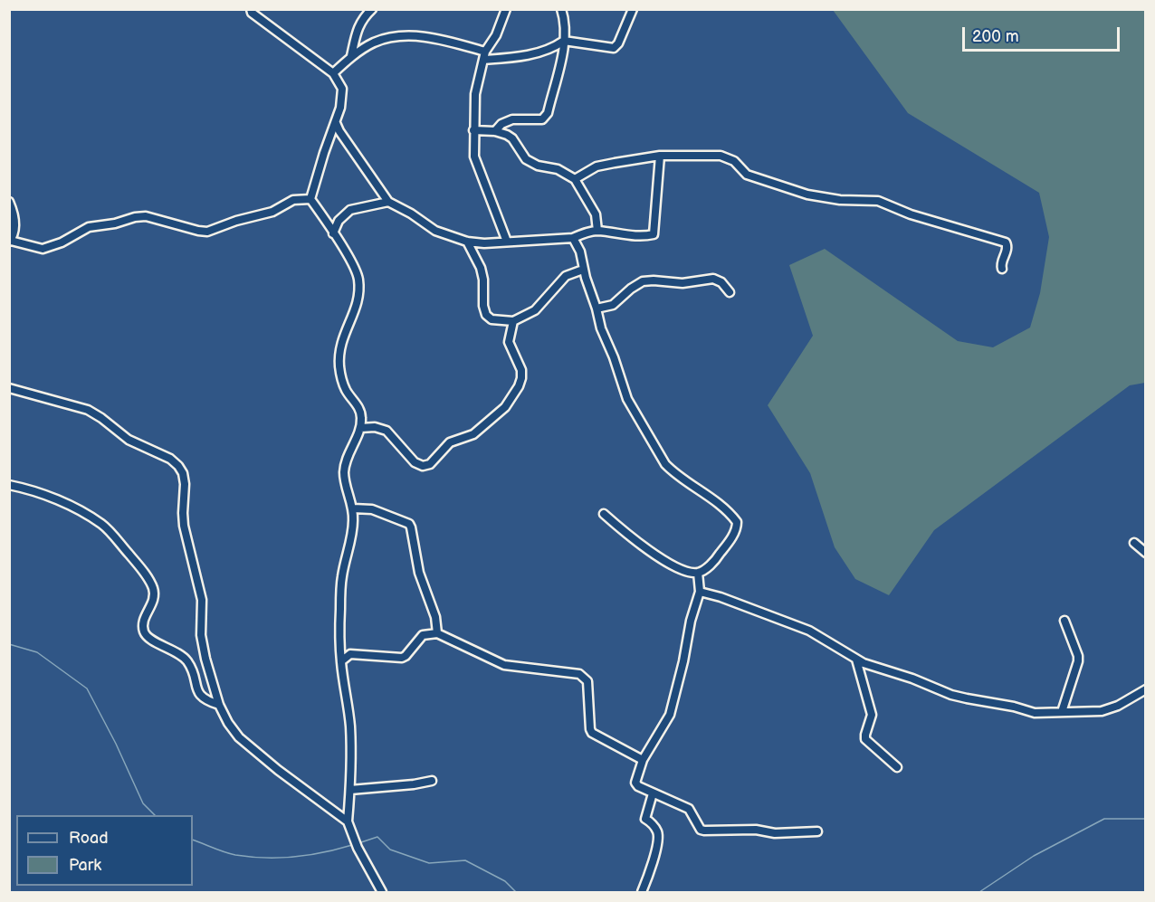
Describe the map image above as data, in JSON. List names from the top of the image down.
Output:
{
  "legend": ["Road", "Park"],
  "scale_bar": "200 m"
}
